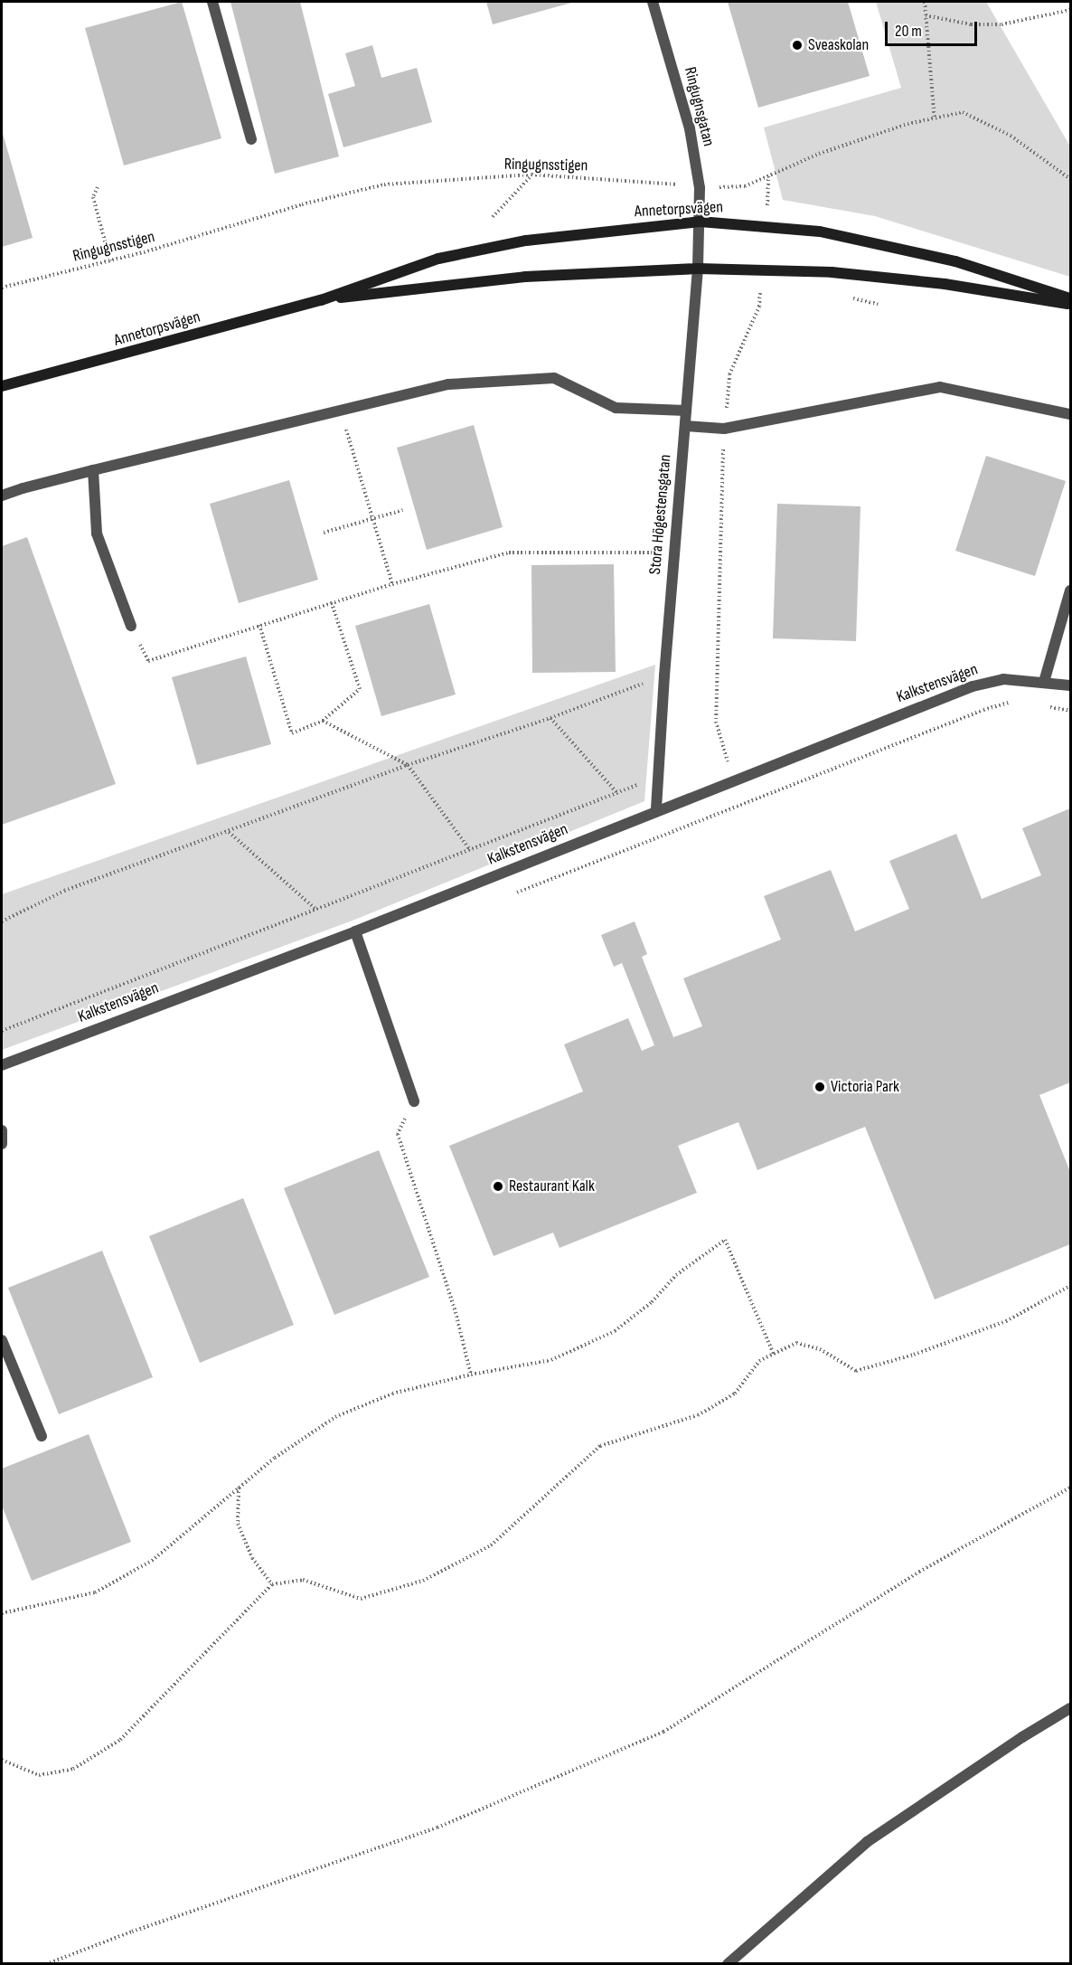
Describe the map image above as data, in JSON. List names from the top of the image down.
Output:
{
  "streets": {
    "main road": ["Annetorpsvägen"],
    "street": ["Ringugnsgatan", "Stora Högestensgatan", "Kalkstensvägen"],
    "path": ["Ringugnsstigen"]
  },
  "crossings": [
    ["Ringugnsgatan", "Ringugnsstigen"],
    ["Ringugnsgatan", "Annetorpsvägen"],
    ["Ringugnsgatan", "Stora Högestensgatan"],
    ["Annetorpsvägen", "Stora Högestensgatan"],
    ["Stora Högestensgatan", "Kalkstensvägen"]
  ],
  "places": ["Sveaskolan", "Victoria Park", "Restaurant Kalk"],
  "scale_bar": "20 m"
}
